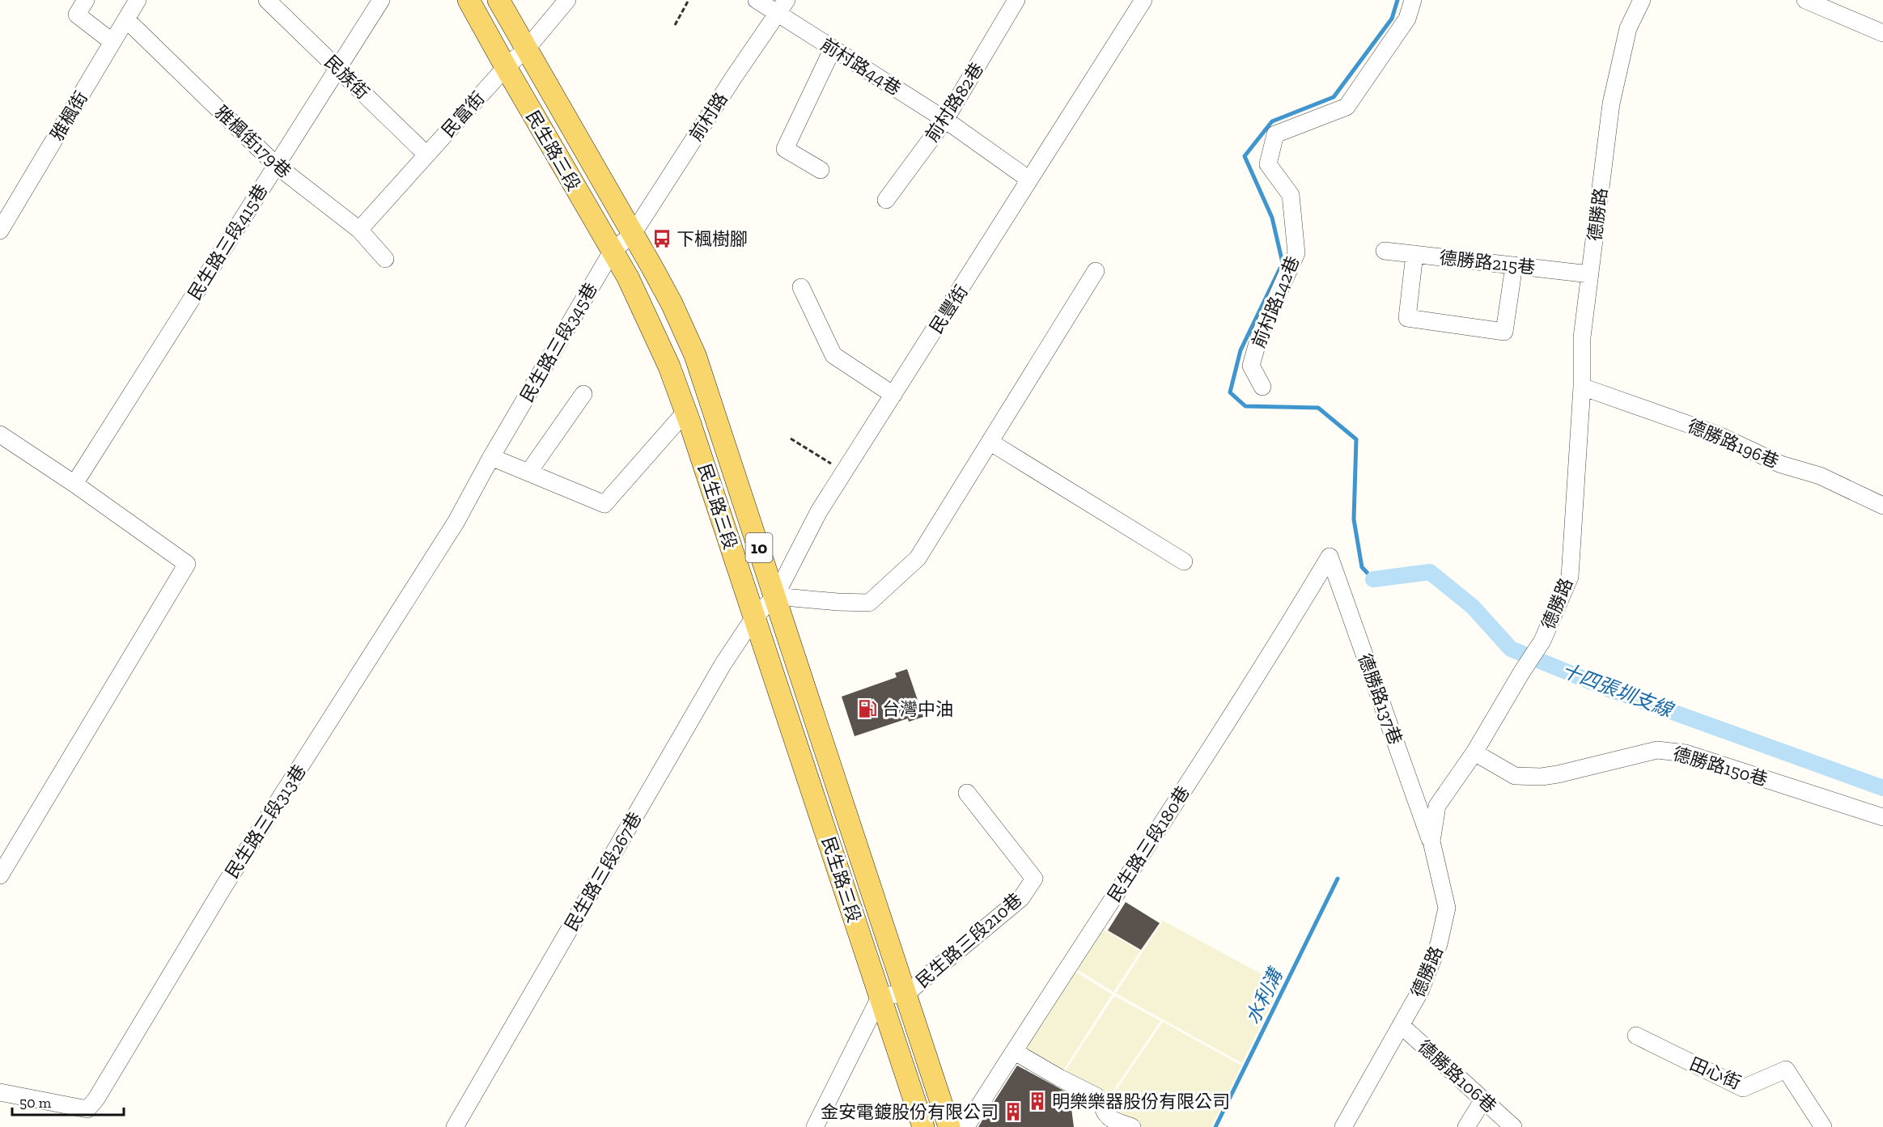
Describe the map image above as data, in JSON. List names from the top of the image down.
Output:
{
  "streets": {
    "main road": ["民生路三段", "10"],
    "street": [
      "前村路44巷",
      "民族街",
      "前村路82巷",
      "民富街",
      "雅楓街",
      "前村路",
      "雅楓街179巷",
      "德勝路",
      "民生路三段415巷",
      "德勝路215巷",
      "前村路142巷",
      "民豐街",
      "民生路三段345巷",
      "德勝路196巷",
      "德勝路137巷",
      "德勝路150巷",
      "民生路三段313巷",
      "民生路三段180巷",
      "民生路三段267巷",
      "民生路三段210巷",
      "田心街",
      "德勝路106巷"
    ]
  },
  "crossings": [
    ["前村路44巷", "前村路82巷"],
    ["前村路44巷", "前村路"],
    ["前村路44巷", "民豐街"],
    ["民族街", "民富街"],
    ["民族街", "民生路三段415巷"],
    ["民富街", "雅楓街179巷"],
    ["民富街", "民生路三段"],
    ["雅楓街", "雅楓街179巷"],
    ["前村路", "民生路三段"],
    ["前村路", "民生路三段345巷"],
    ["雅楓街179巷", "民生路三段415巷"],
    ["民生路三段", "民豐街"],
    ["民生路三段", "民生路三段345巷"],
    ["民生路三段", "民生路三段267巷"],
    ["民生路三段", "民生路三段210巷"],
    ["德勝路", "德勝路215巷"],
    ["德勝路", "德勝路196巷"],
    ["德勝路", "德勝路137巷"],
    ["德勝路", "德勝路150巷"],
    ["德勝路", "德勝路106巷"],
    ["民豐街", "民生路三段267巷"],
    ["民生路三段345巷", "民生路三段313巷"],
    ["德勝路137巷", "民生路三段180巷"]
  ],
  "water": ["十四張圳支線", "水利溝"],
  "places": {
    "bus stop": ["下楓樹腳"],
    "fuel station": ["台灣中油"],
    "building": ["明樂樂器股份有限公司", "金安電鍍股份有限公司"]
  },
  "scale_bar": "50 m"
}
